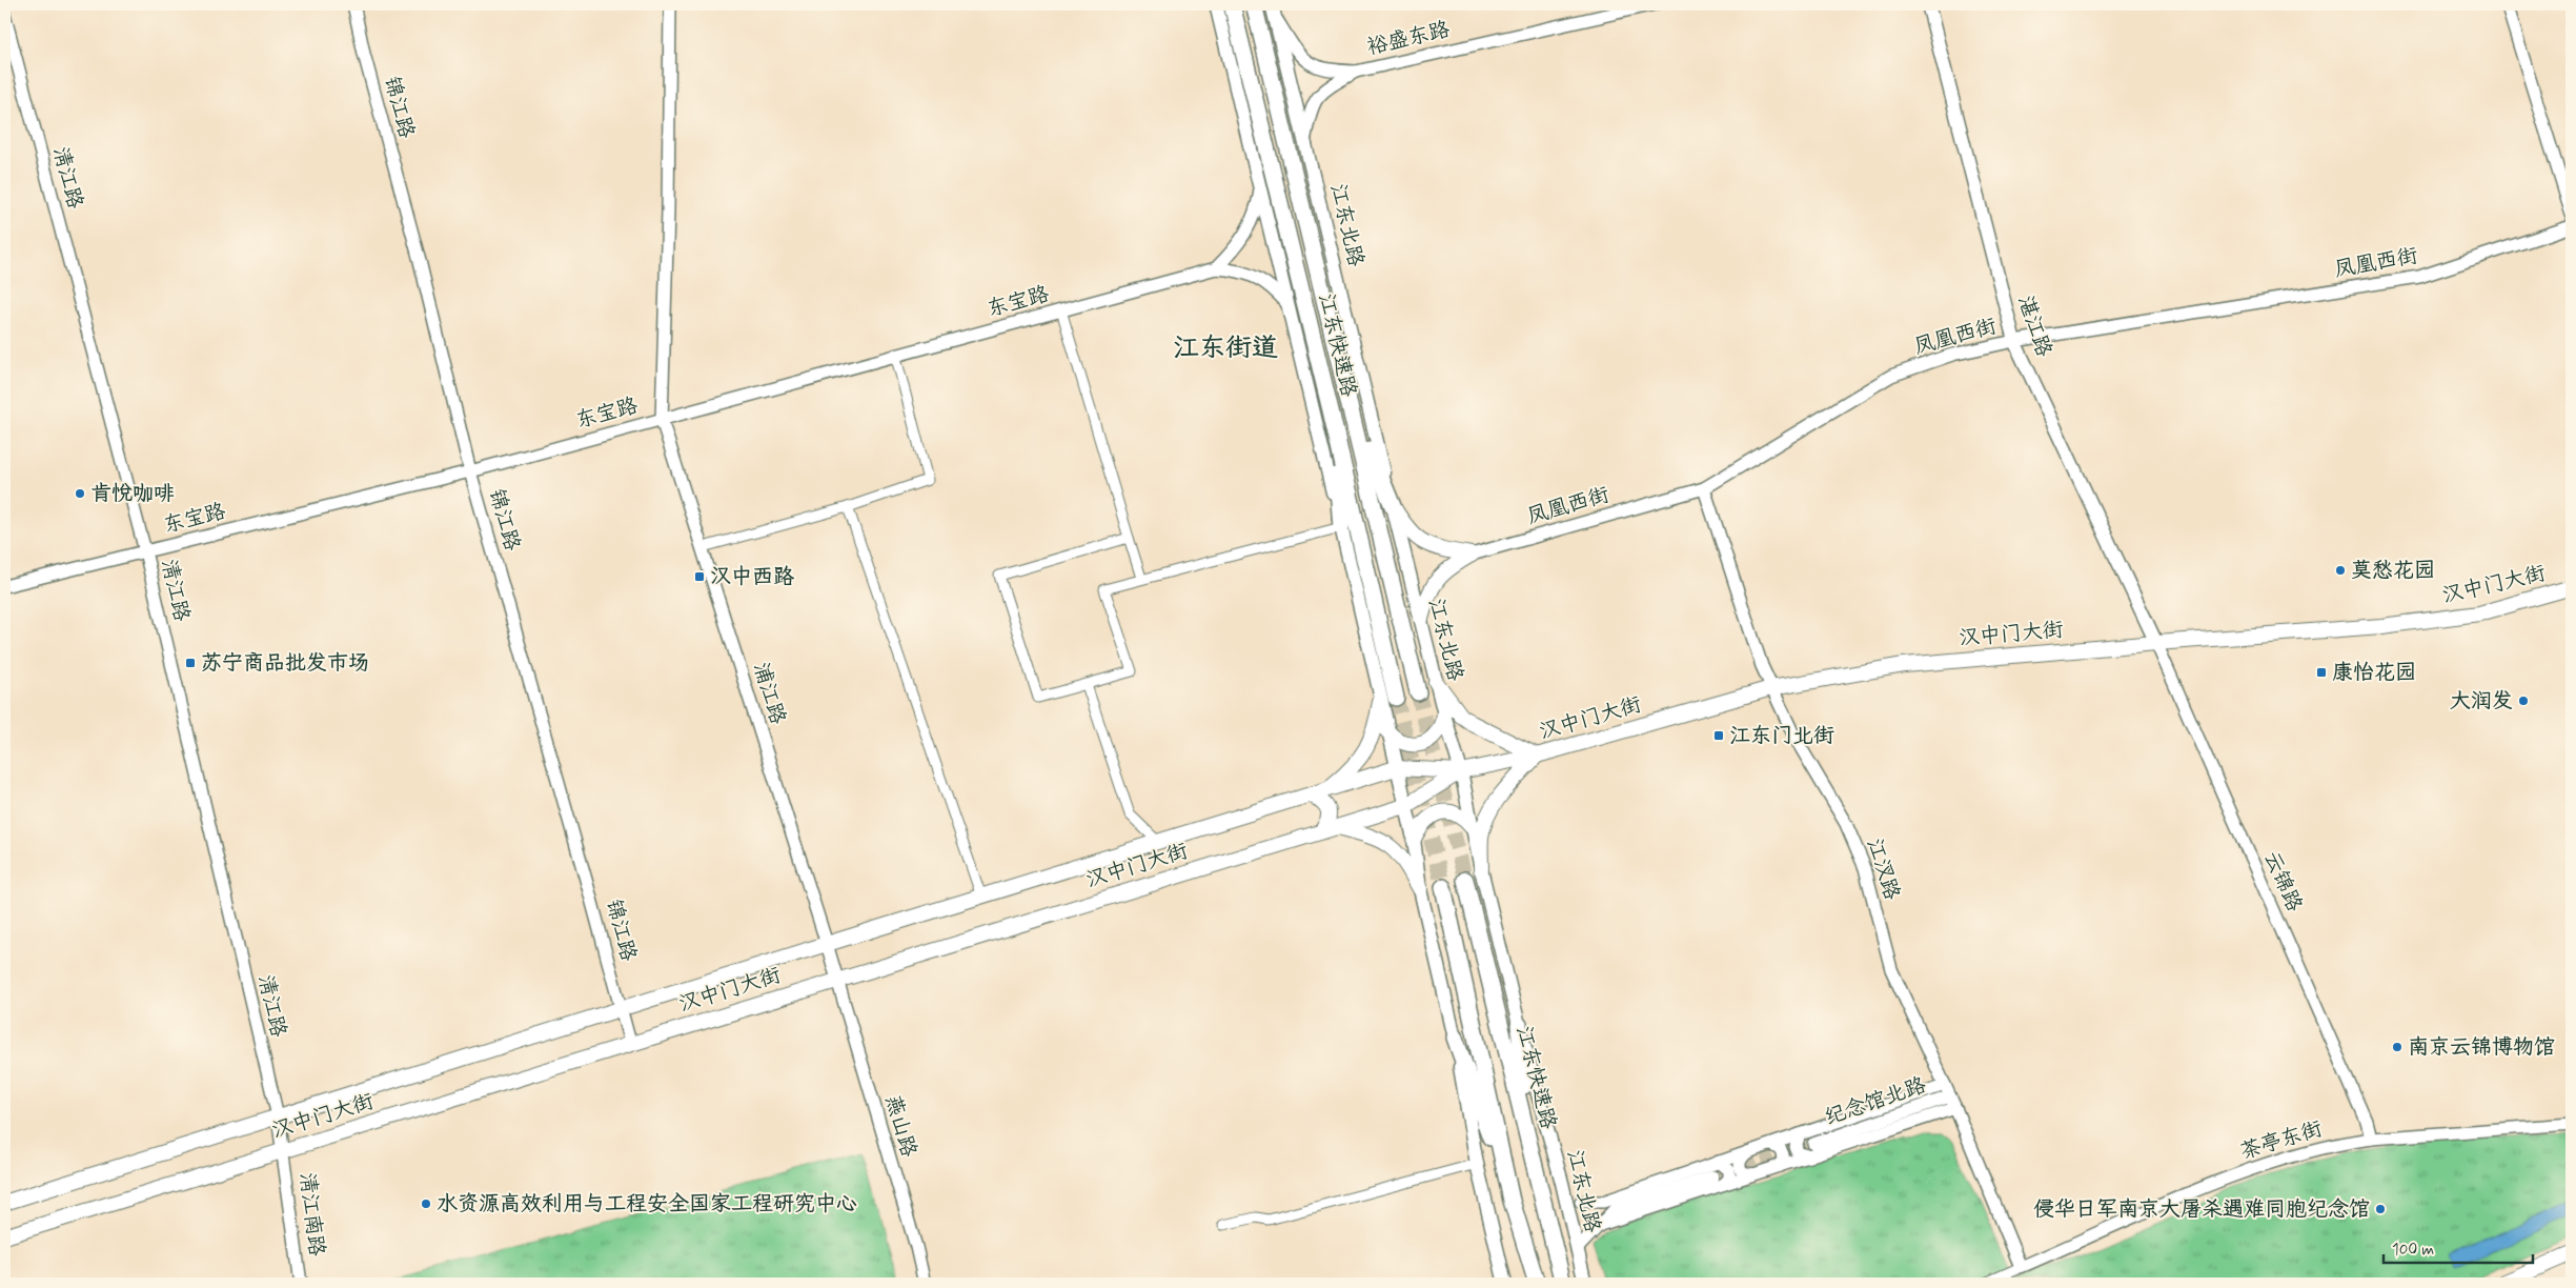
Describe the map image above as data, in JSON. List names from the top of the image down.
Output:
{
  "streets": {
    "highway": ["江东快速路"],
    "main road": ["江东北路", "湛江路", "汉中门大街"],
    "street": [
      "裕盛东路",
      "锦江路",
      "清江路",
      "凤凰西街",
      "东宝路",
      "浦江路",
      "江汊路",
      "云锦路",
      "纪念馆北路",
      "燕山路",
      "茶亭东街",
      "清江南路"
    ]
  },
  "crossings": [
    ["裕盛东路", "江东北路"],
    ["锦江路", "东宝路"],
    ["锦江路", "汉中门大街"],
    ["清江路", "东宝路"],
    ["清江路", "汉中门大街"],
    ["清江路", "清江南路"],
    ["江东北路", "汉中门大街"],
    ["凤凰西街", "湛江路"],
    ["凤凰西街", "江汊路"],
    ["东宝路", "浦江路"],
    ["湛江路", "汉中门大街"],
    ["湛江路", "云锦路"],
    ["汉中门大街", "浦江路"],
    ["汉中门大街", "江汊路"],
    ["汉中门大街", "云锦路"],
    ["汉中门大街", "燕山路"],
    ["汉中门大街", "清江南路"],
    ["浦江路", "燕山路"],
    ["江汊路", "纪念馆北路"],
    ["江汊路", "茶亭东街"],
    ["云锦路", "茶亭东街"]
  ],
  "districts": ["江东街道"],
  "places": {
    "other": [
      "肯悦咖啡",
      "莫愁花园",
      "大润发",
      "南京云锦博物馆",
      "水资源高效利用与工程安全国家工程研究中心",
      "侵华日军南京大屠杀遇难同胞纪念馆"
    ],
    "transit": [
      "汉中西路",
      "苏宁商品批发市场",
      "康怡花园",
      "江东门北街"
    ]
  },
  "scale_bar": "100 m"
}
